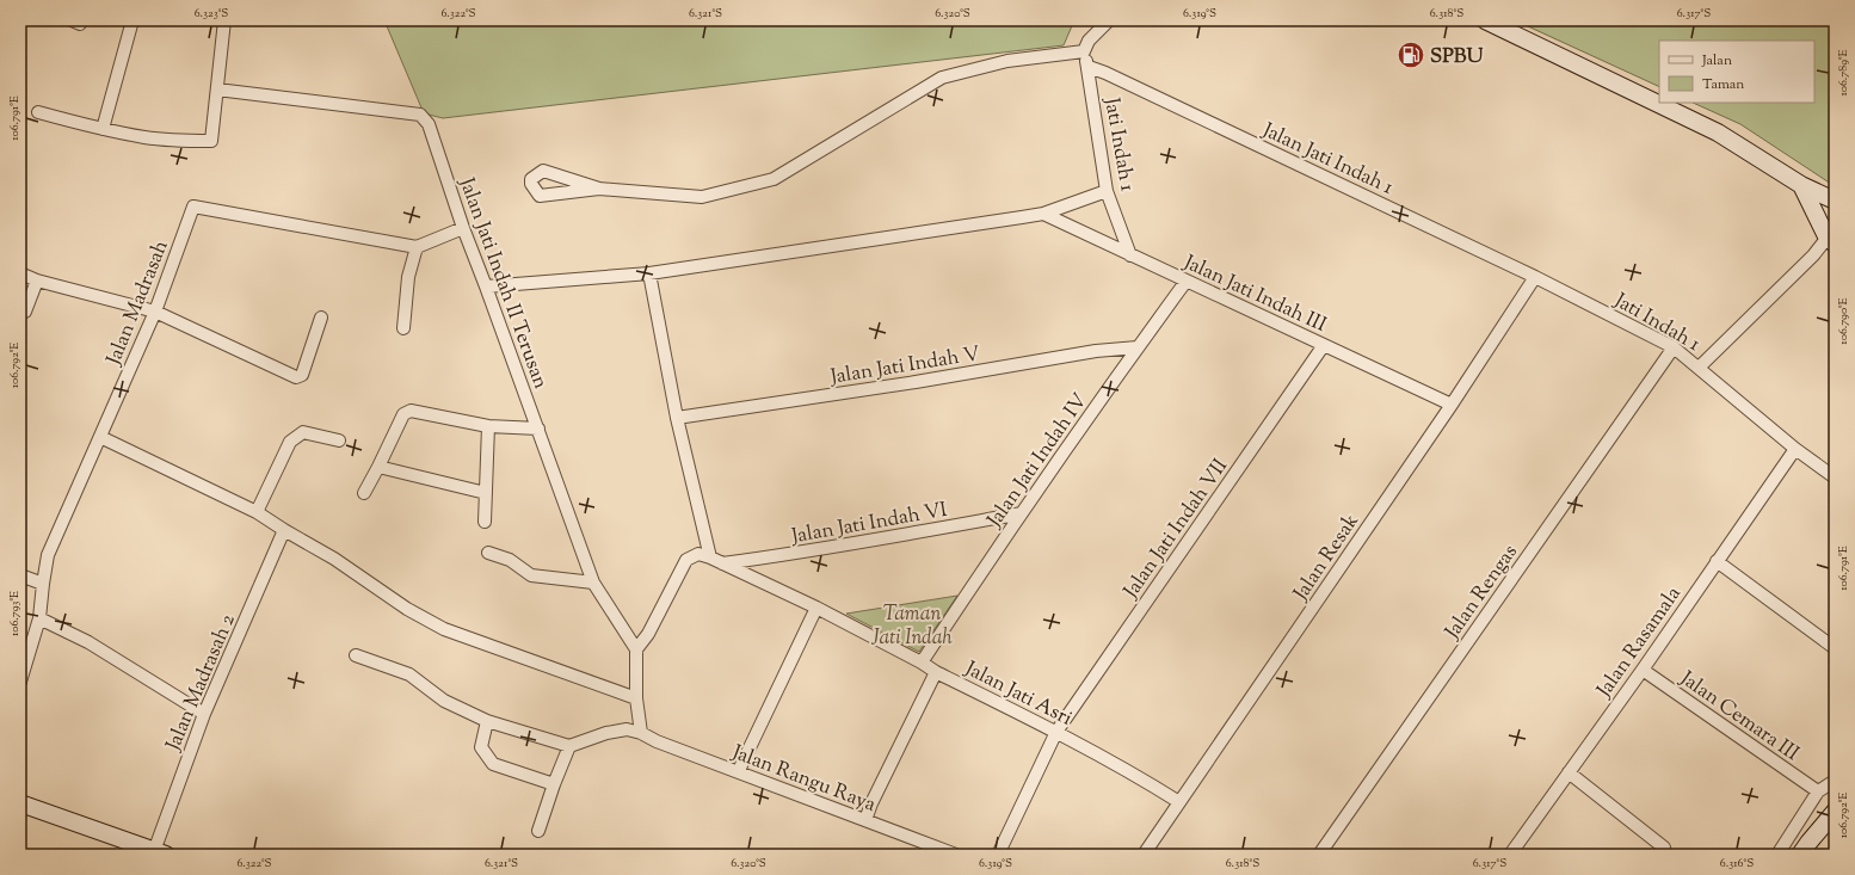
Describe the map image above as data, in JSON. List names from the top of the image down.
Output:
{
  "streets": {
    "street": [
      "Jati Indah 1",
      "Jalan Jati Indah 1",
      "Jalan Jati Indah II Terusan",
      "Jalan Jati Indah III",
      "Jalan Madrasah",
      "Jalan Jati Indah V",
      "Jalan Jati Indah IV",
      "Jalan Jati Indah VI",
      "Jalan Jati Indah VII",
      "Jalan Resak",
      "Jalan Rengas",
      "Jalan Rasamala",
      "Jalan Madrasah 2",
      "Jalan Jati Asri",
      "Jalan Cemara III",
      "Jalan Rangu Raya"
    ]
  },
  "crossings": [
    ["Jati Indah 1", "Jalan Jati Indah 1"],
    ["Jati Indah 1", "Jalan Jati Indah III"],
    ["Jati Indah 1", "Jalan Resak"],
    ["Jati Indah 1", "Jalan Rengas"],
    ["Jati Indah 1", "Jalan Rasamala"],
    ["Jalan Jati Indah 1", "Jalan Resak"],
    ["Jalan Jati Indah III", "Jalan Jati Indah IV"],
    ["Jalan Jati Indah III", "Jalan Jati Indah VII"],
    ["Jalan Jati Indah III", "Jalan Resak"],
    ["Jalan Jati Indah V", "Jalan Jati Indah IV"],
    ["Jalan Jati Indah IV", "Jalan Jati Indah VI"],
    ["Jalan Jati Indah IV", "Jalan Jati Asri"],
    ["Jalan Jati Indah VI", "Jalan Jati Asri"],
    ["Jalan Jati Indah VII", "Jalan Jati Asri"],
    ["Jalan Resak", "Jalan Jati Asri"],
    ["Jalan Rasamala", "Jalan Cemara III"]
  ],
  "parks": ["Taman Jati Indah"],
  "places": {
    "fuel station": ["SPBU"]
  },
  "legend": ["Jalan", "Taman"],
  "coordinates": [
    "6.323°S",
    "6.322°S",
    "6.321°S",
    "6.320°S",
    "6.319°S",
    "6.318°S",
    "6.317°S",
    "106.789°E",
    "106.791°E",
    "106.790°E",
    "106.792°E",
    "106.793°E",
    "6.316°S"
  ]
}
